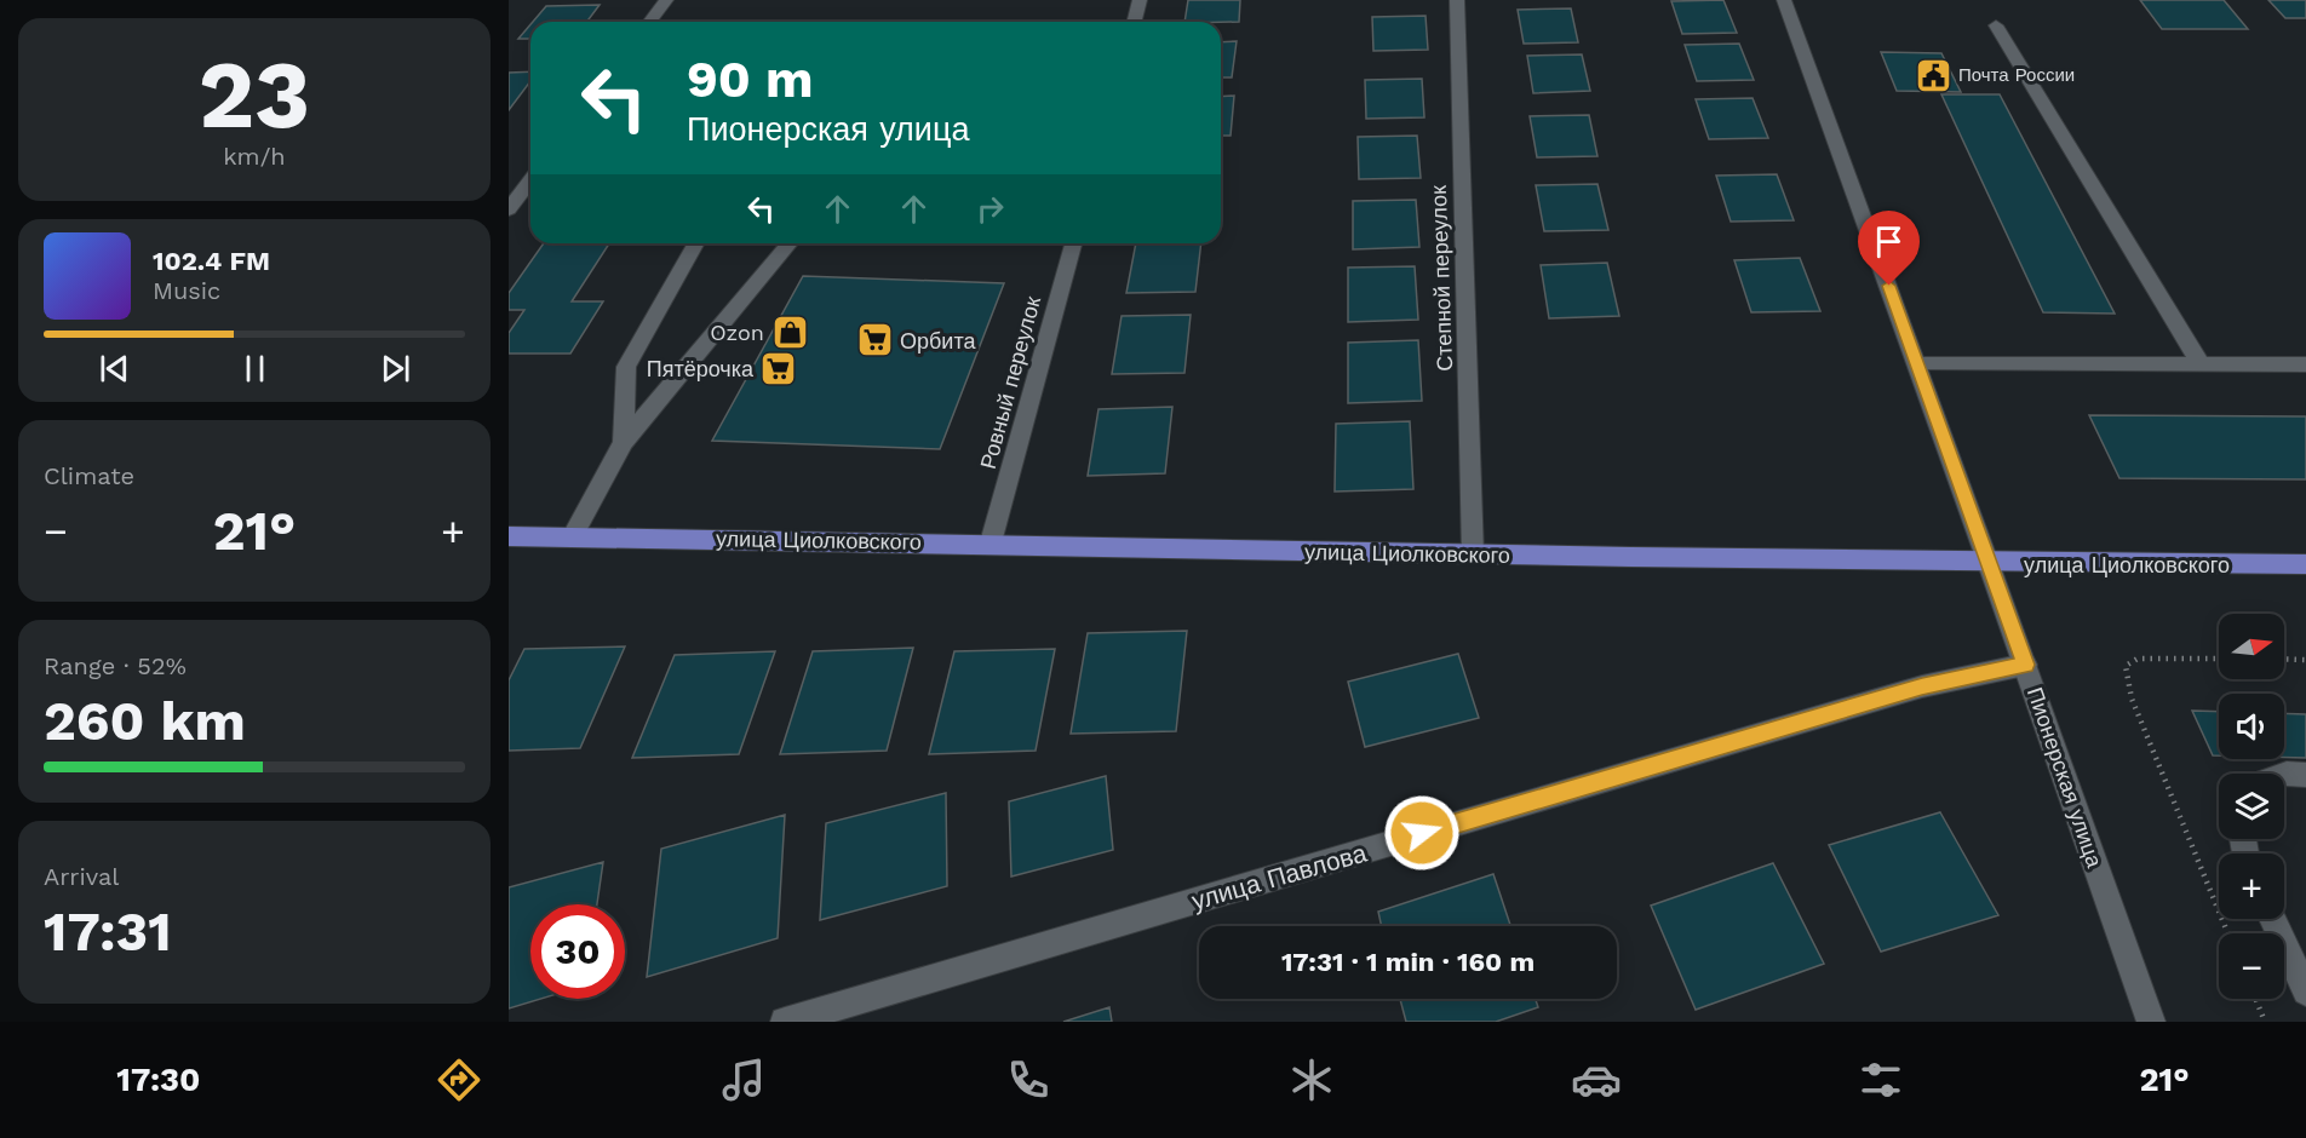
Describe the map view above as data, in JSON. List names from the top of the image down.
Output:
{
  "streets": {
    "main road": ["улица Циолковского"],
    "street": [
      "Степной переулок",
      "Ровный переулок",
      "Пионерская улица",
      "улица Павлова"
    ]
  },
  "crossings": [
    ["Степной переулок", "улица Циолковского"],
    ["Ровный переулок", "улица Циолковского"],
    ["улица Циолковского", "Пионерская улица"],
    ["Пионерская улица", "улица Павлова"]
  ],
  "places": {
    "public building": ["Почта России"],
    "shop": ["Ozon"],
    "supermarket": ["Орбита", "Пятёрочка"]
  },
  "north": "right",
  "page": {
    "tile": [
      ["23", "km/h"],
      "Climate",
      ["Range · 52%", "260 km"],
      ["Arrival", "17:31"]
    ],
    "turn": ["90 m", "Пионерская улица"],
    "song": ["102.4 FM", "Music"],
    "heat": ["−", "21°", "+"],
    "map_buttons": ["+", "−"],
    "limit": "30",
    "trip": "17:31 · 1 min · 160 m",
    "tabs": ["17:30", "21°"]
  }
}
